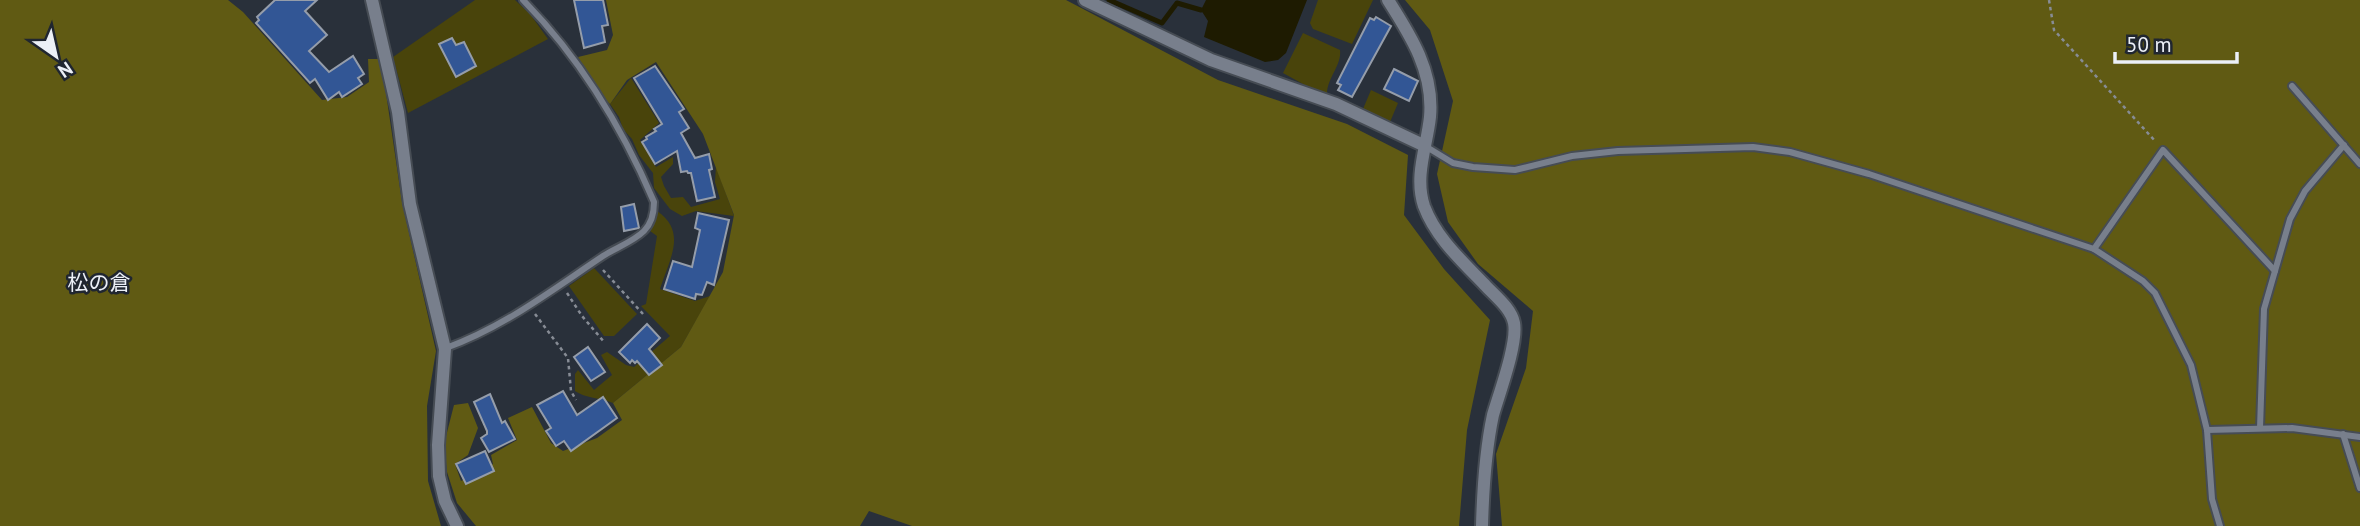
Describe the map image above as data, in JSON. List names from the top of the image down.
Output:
{
  "districts": ["松の倉"],
  "scale_bar": "50 m",
  "north": "bottom right"
}
